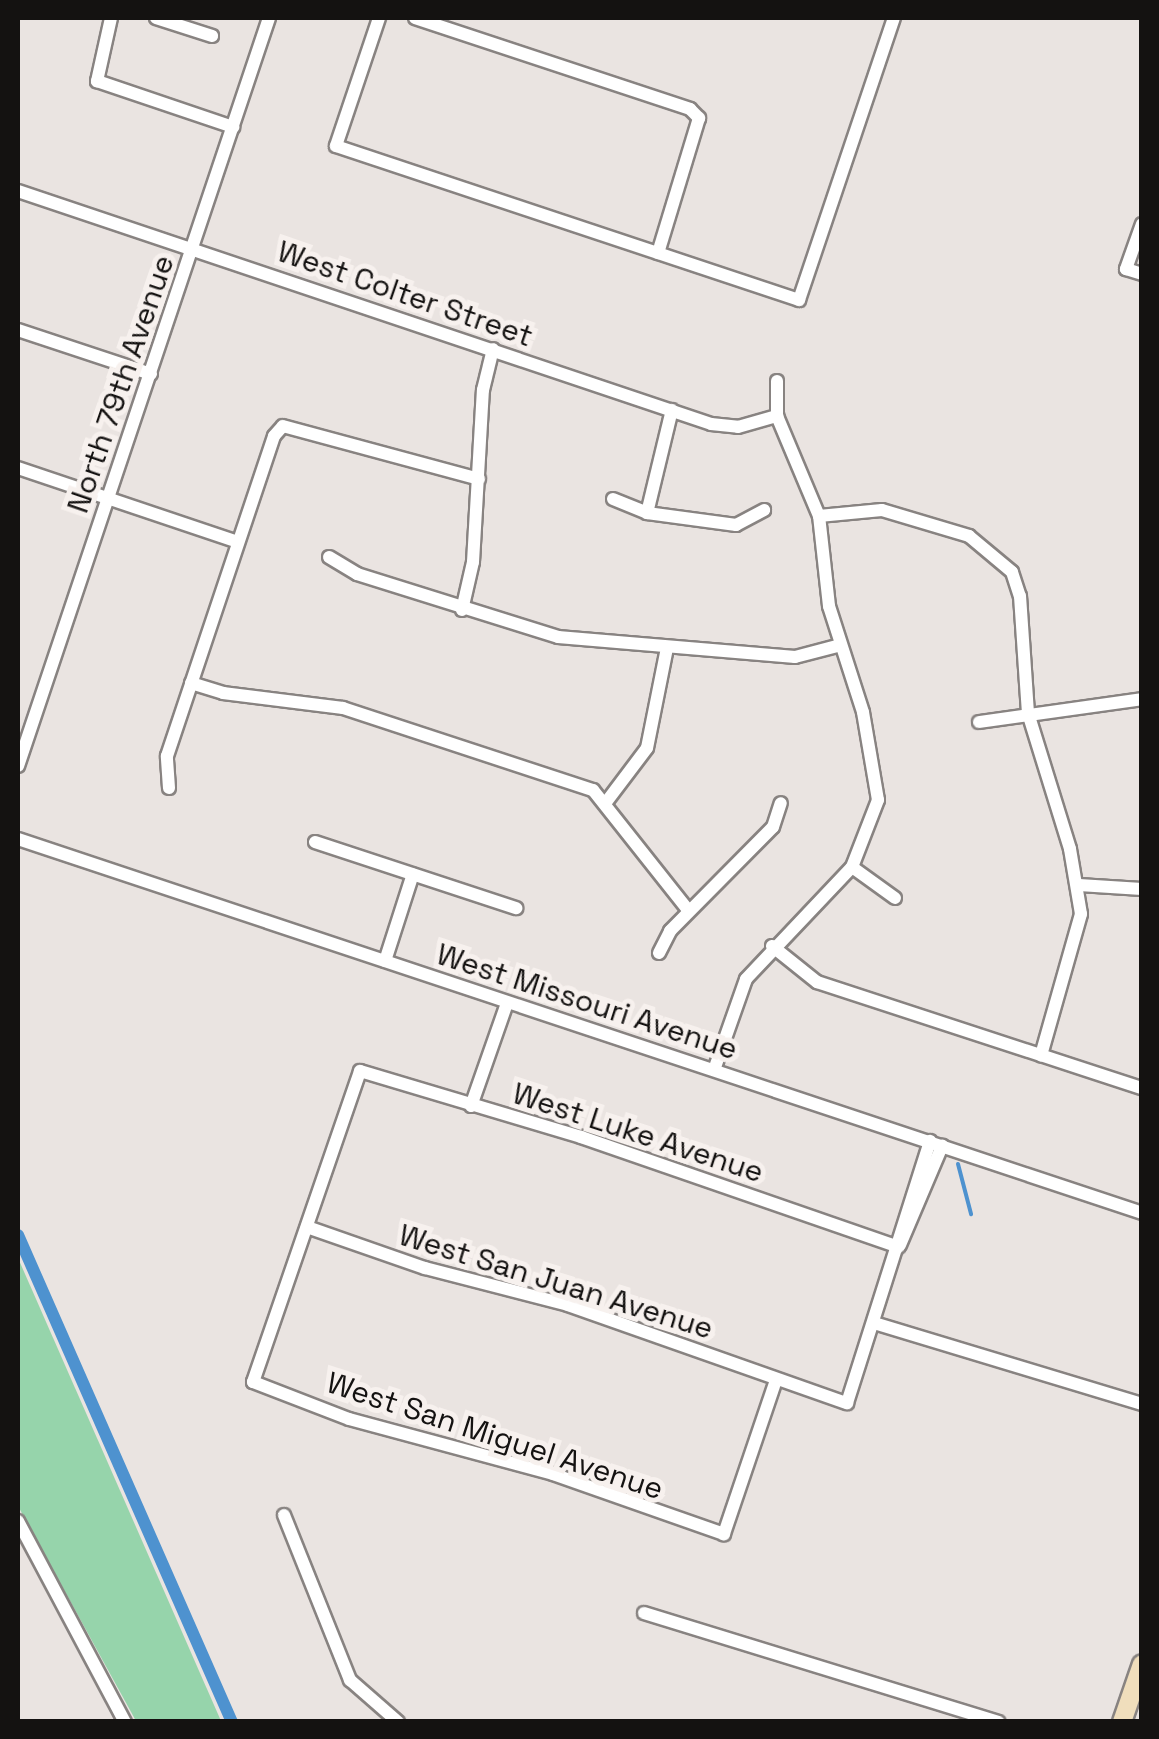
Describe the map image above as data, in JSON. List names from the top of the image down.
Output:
{
  "streets": {
    "street": [
      "West Colter Street",
      "North 79th Avenue",
      "West Missouri Avenue",
      "West Luke Avenue",
      "West San Juan Avenue",
      "West San Miguel Avenue"
    ]
  },
  "crossings": [
    ["West Colter Street", "North 79th Avenue"],
    ["West Luke Avenue", "West San Juan Avenue"],
    ["West Luke Avenue", "West San Miguel Avenue"],
    ["West San Juan Avenue", "West San Miguel Avenue"]
  ]
}
